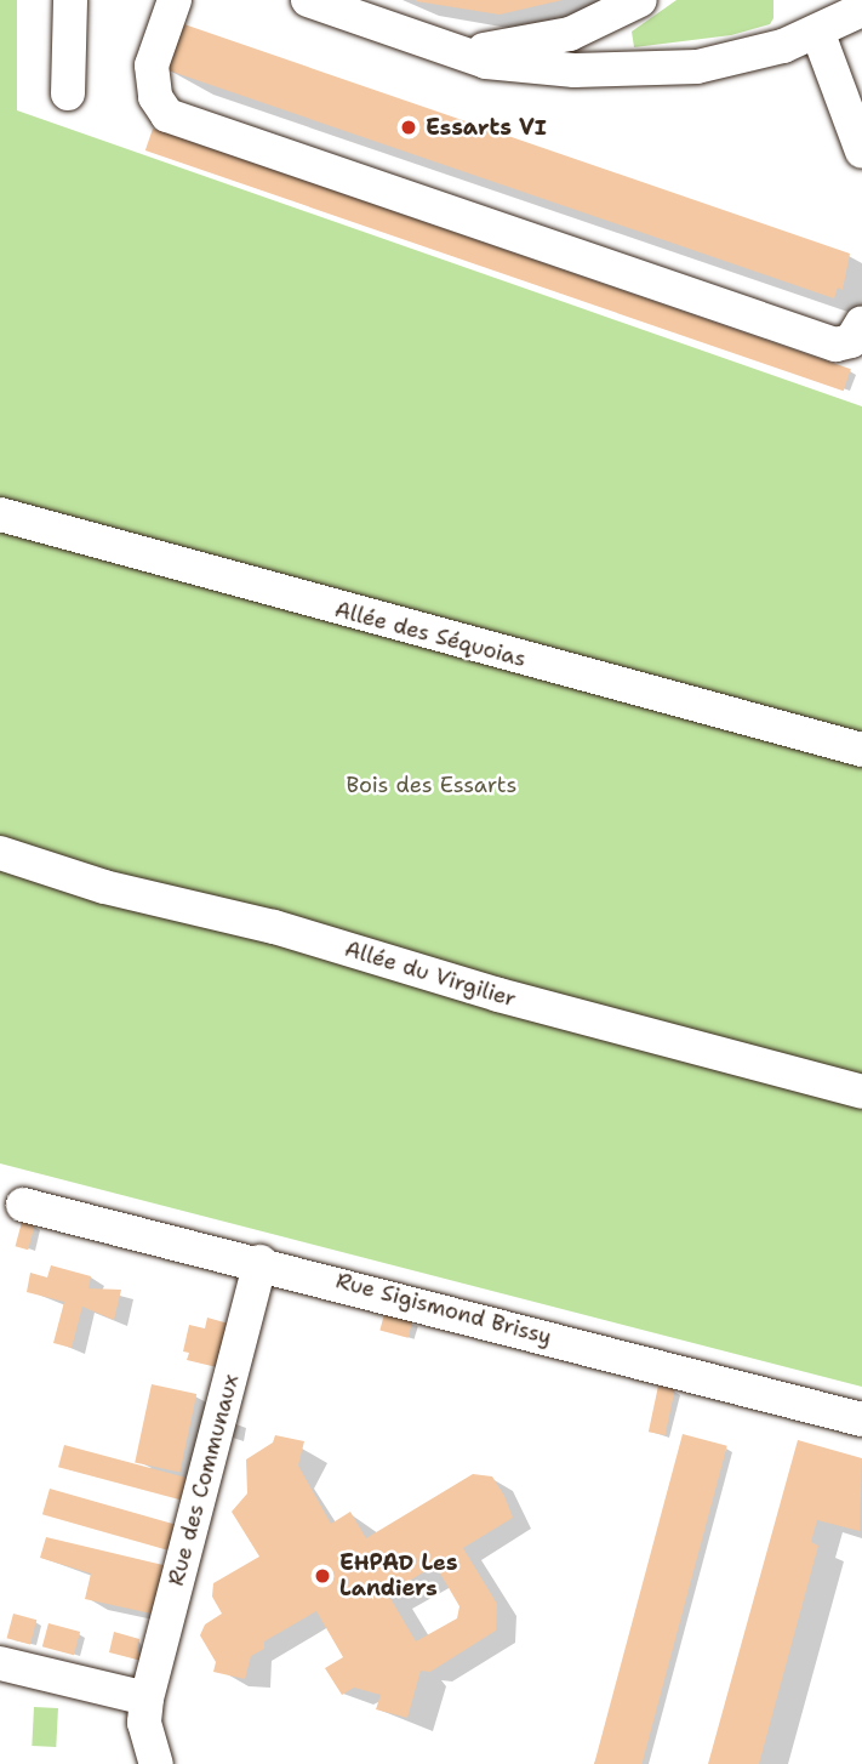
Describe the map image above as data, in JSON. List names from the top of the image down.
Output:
{
  "streets": {
    "street": [
      "Allée des Séquoias",
      "Allée du Virgilier",
      "Rue Sigismond Brissy",
      "Rue des Communaux"
    ]
  },
  "crossings": [
    ["Rue Sigismond Brissy", "Rue des Communaux"]
  ],
  "parks": ["Bois des Essarts"],
  "places": ["Essarts VI", "EHPAD Les Landiers"]
}
